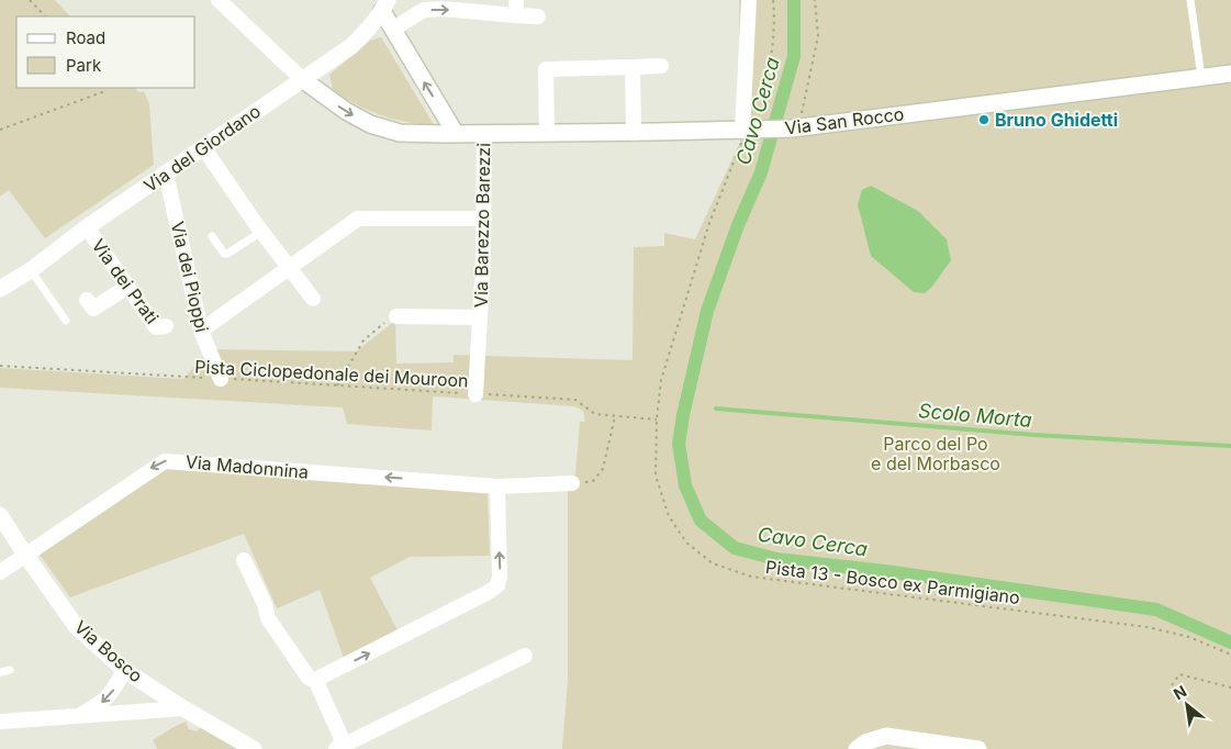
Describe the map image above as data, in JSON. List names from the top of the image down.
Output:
{
  "streets": {
    "main road": ["Via San Rocco", "Via del Giordano", "Via Bosco"],
    "street": [
      "Via Barezzo Barezzi",
      "Via dei Pioppi",
      "Via dei Prati",
      "Via Madonnina"
    ],
    "path": ["Pista Ciclopedonale dei Mouroon", "Pista 13 - Bosco ex Parmigiano"]
  },
  "crossings": [
    ["Via San Rocco", "Via del Giordano"],
    ["Via San Rocco", "Via Barezzo Barezzi"],
    ["Via San Rocco", "Pista 13 - Bosco ex Parmigiano"],
    ["Via del Giordano", "Via dei Pioppi"],
    ["Via del Giordano", "Via dei Prati"],
    ["Via Barezzo Barezzi", "Pista Ciclopedonale dei Mouroon"],
    ["Via dei Pioppi", "Pista Ciclopedonale dei Mouroon"],
    ["Pista Ciclopedonale dei Mouroon", "Pista 13 - Bosco ex Parmigiano"],
    ["Via Madonnina", "Via Bosco"]
  ],
  "one_way": ["Via Madonnina"],
  "water": ["Cavo Cerca", "Scolo Morta"],
  "parks": ["Parco del Po e del Morbasco"],
  "places": ["Bruno Ghidetti"],
  "legend": ["Road", "Park"],
  "north": "top left"
}
